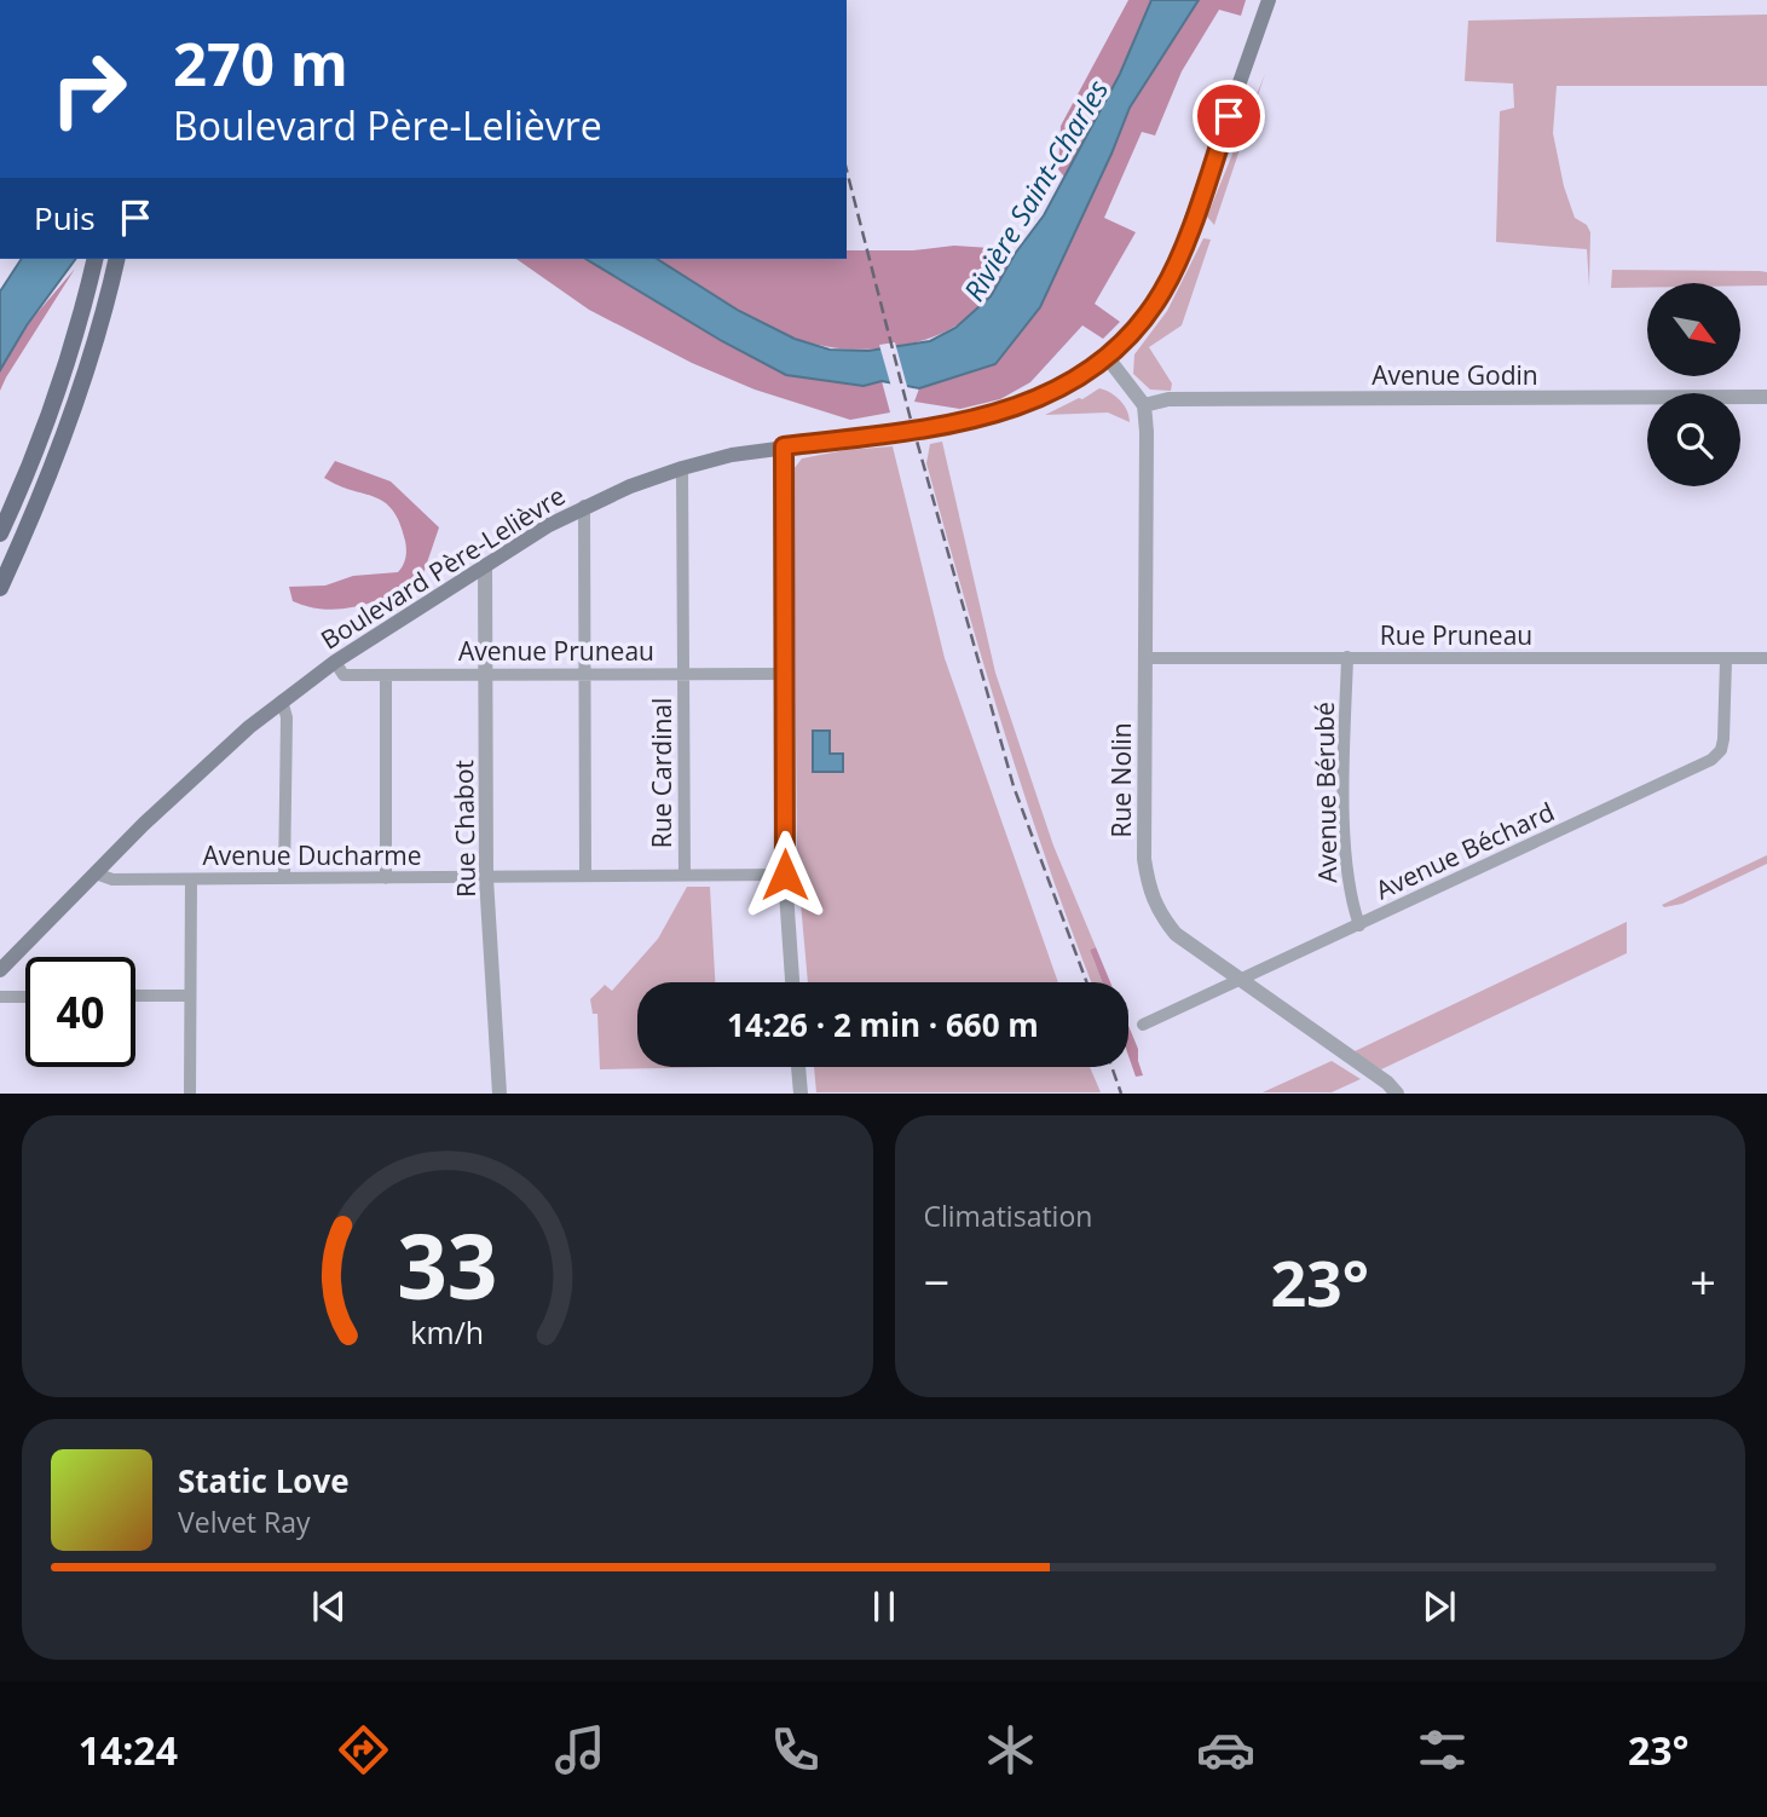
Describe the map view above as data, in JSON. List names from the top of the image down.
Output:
{
  "streets": {
    "main road": ["Boulevard Père-Lelièvre"],
    "street": [
      "Avenue Godin",
      "Rue Pruneau",
      "Avenue Pruneau",
      "Rue Cardinal",
      "Rue Nolin",
      "Avenue Bérubé",
      "Rue Chabot",
      "Avenue Béchard",
      "Avenue Ducharme"
    ]
  },
  "crossings": [
    ["Avenue Godin", "Rue Nolin"],
    ["Boulevard Père-Lelièvre", "Avenue Pruneau"],
    ["Boulevard Père-Lelièvre", "Rue Cardinal"],
    ["Boulevard Père-Lelièvre", "Rue Chabot"],
    ["Boulevard Père-Lelièvre", "Avenue Ducharme"],
    ["Rue Pruneau", "Rue Nolin"],
    ["Rue Pruneau", "Avenue Bérubé"],
    ["Rue Pruneau", "Avenue Béchard"],
    ["Avenue Pruneau", "Rue Cardinal"],
    ["Avenue Pruneau", "Rue Chabot"],
    ["Rue Cardinal", "Avenue Ducharme"],
    ["Rue Nolin", "Avenue Béchard"],
    ["Avenue Bérubé", "Avenue Béchard"],
    ["Rue Chabot", "Avenue Ducharme"]
  ],
  "water": ["Rivière Saint-Charles"],
  "north": "bottom right",
  "page": {
    "turn": ["270 m", "Boulevard Père-Lelièvre"],
    "then": "Puis",
    "limit": "40",
    "trip": "14:26 · 2 min · 660 m",
    "tile": "Climatisation",
    "heat": ["−", "23°", "+"],
    "song": ["Static Love", "Velvet Ray"],
    "tabs": ["14:24", "23°"],
    "gauge": ["33", "km/h"]
  }
}
